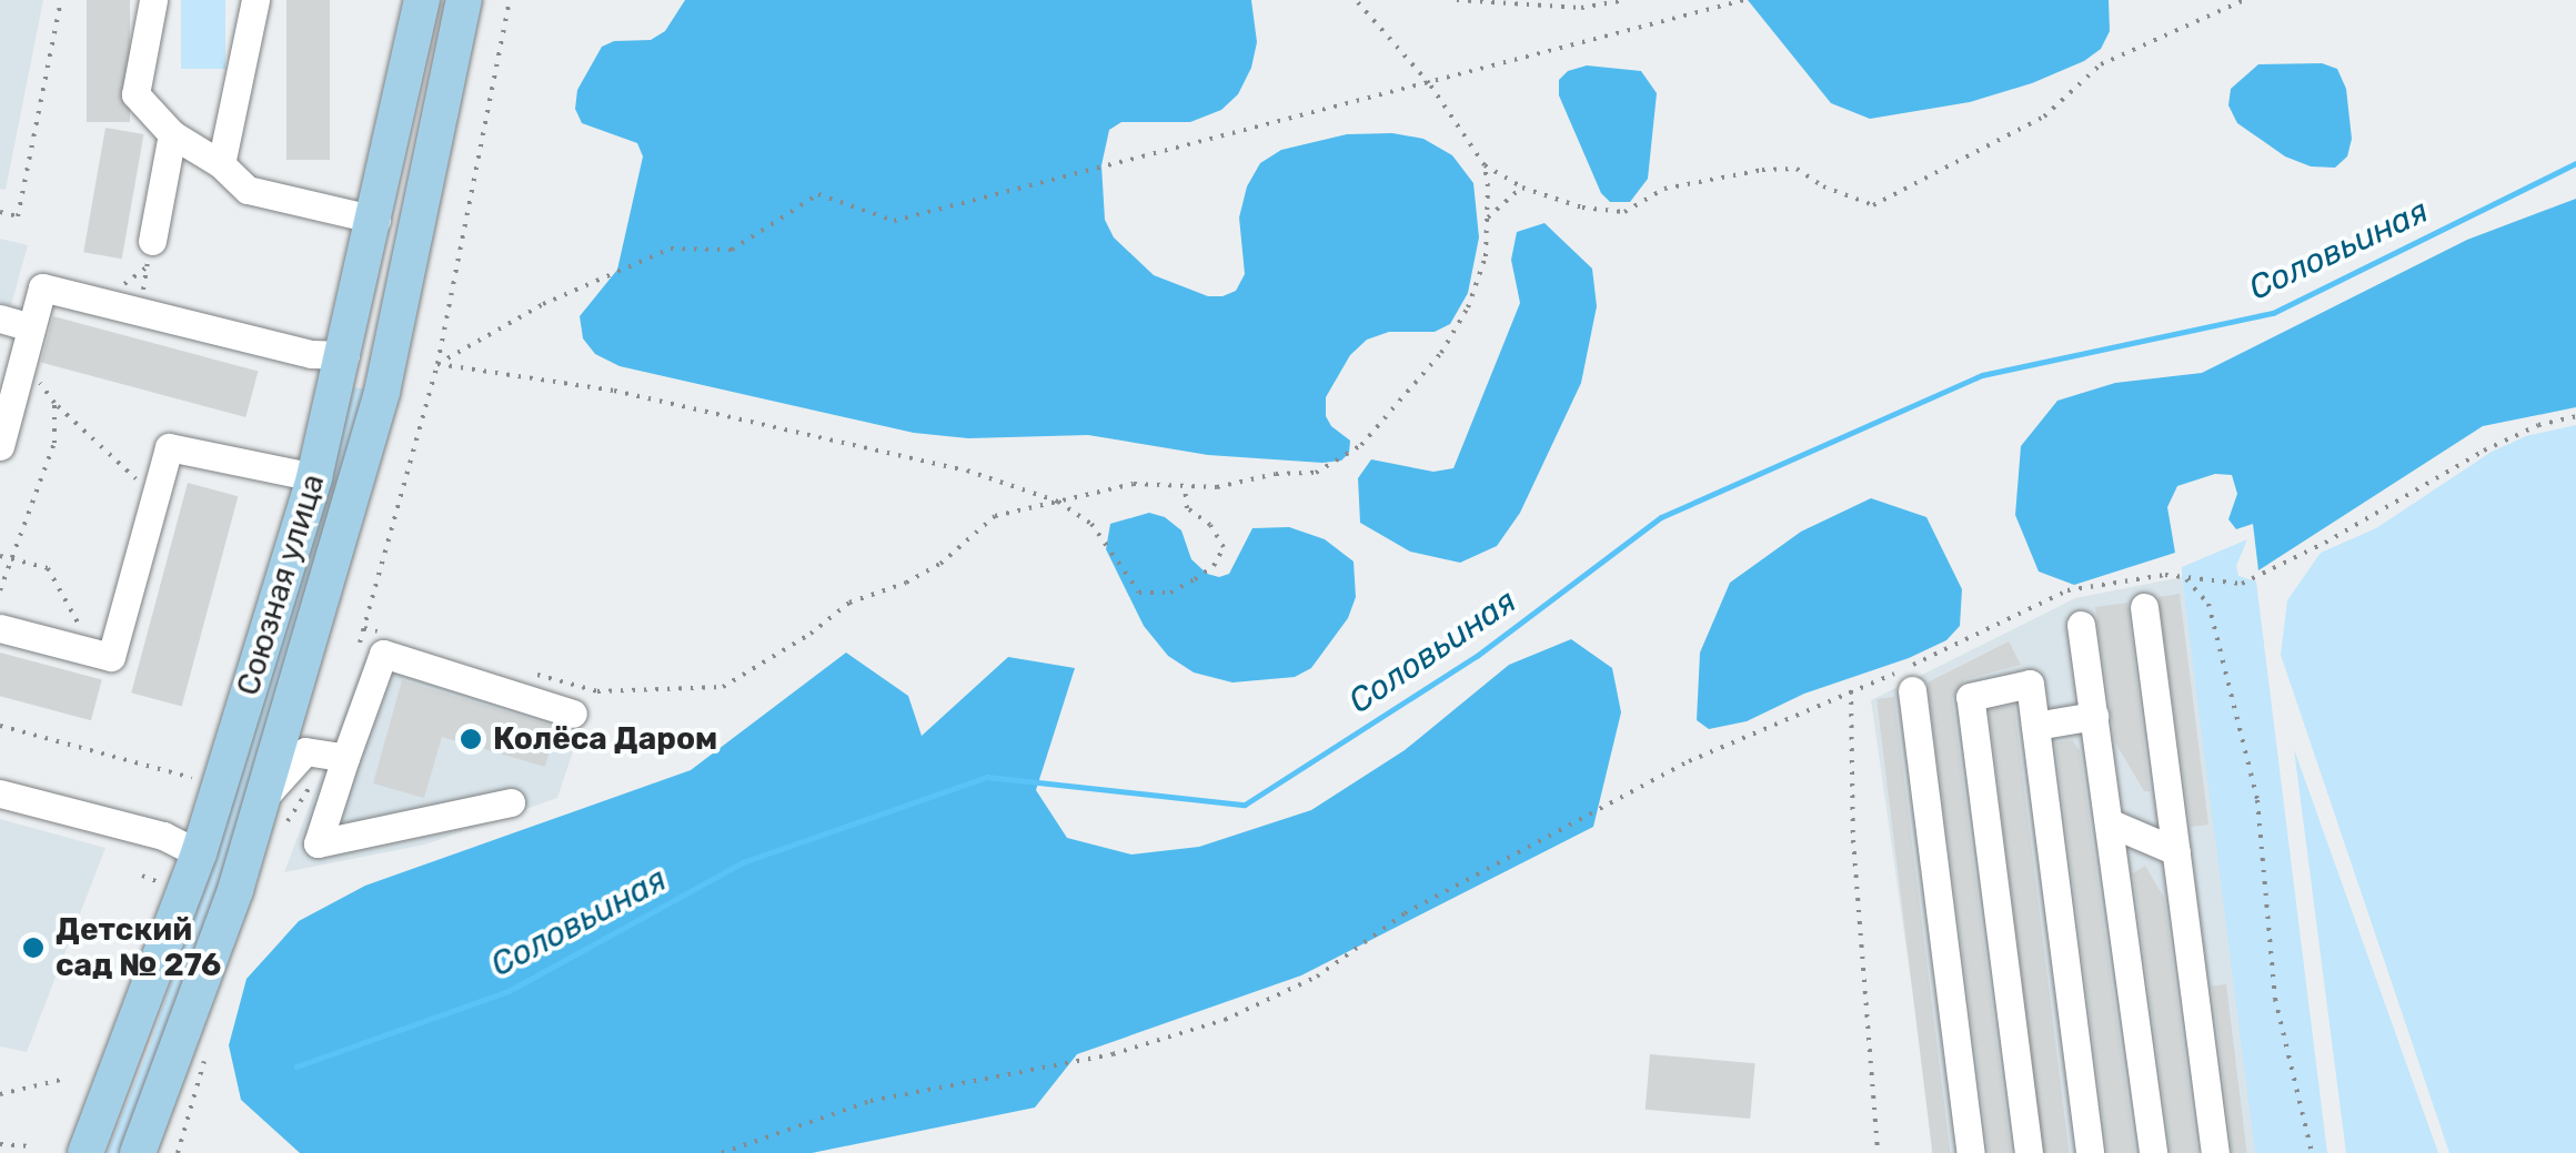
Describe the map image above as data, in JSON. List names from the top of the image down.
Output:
{
  "streets": {
    "main road": ["Союзная улица"]
  },
  "water": ["Соловьиная"],
  "places": ["Колёса Даром", "Детский сад № 276"]
}
